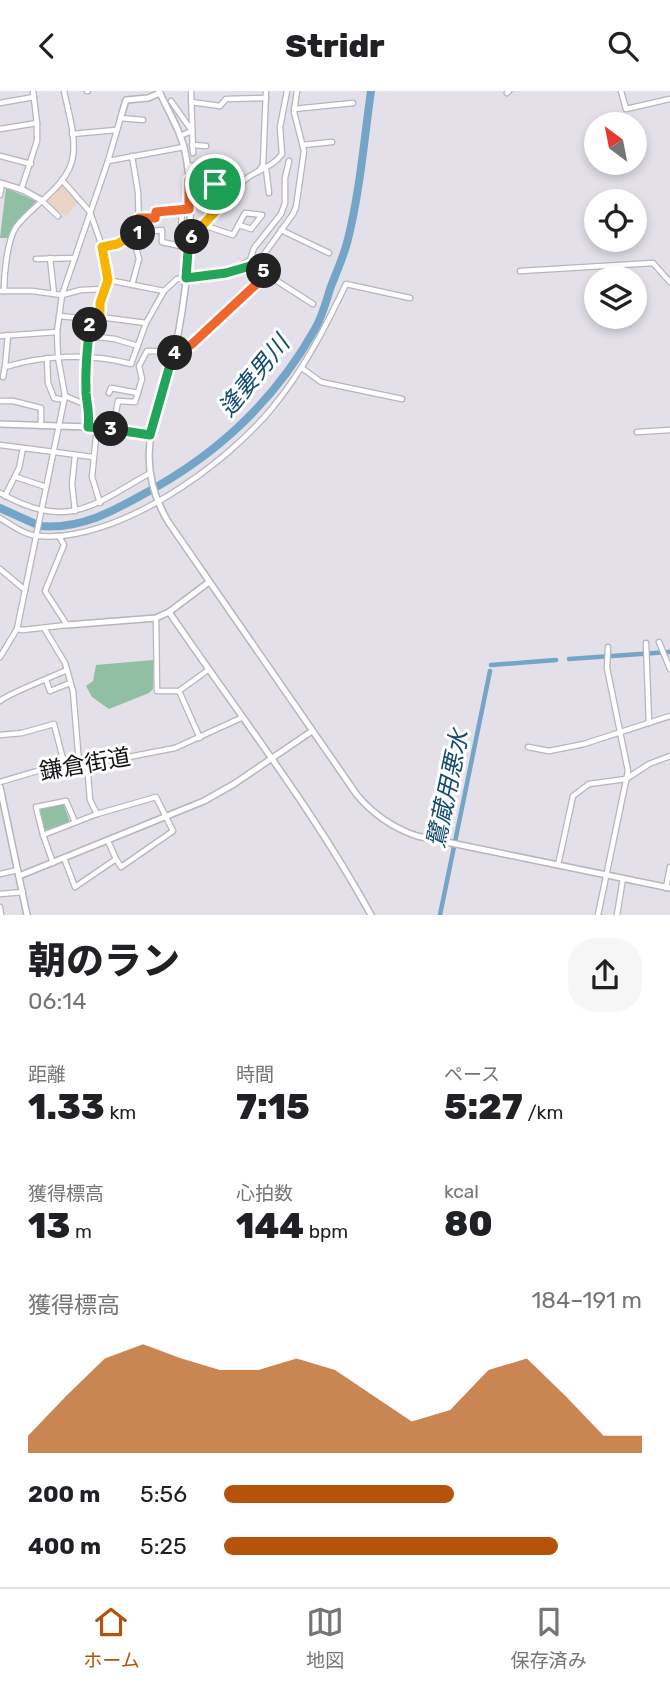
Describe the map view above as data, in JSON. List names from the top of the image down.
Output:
{
  "streets": {
    "street": ["鎌倉街道"]
  },
  "water": ["逢妻男川", "鷺蔵用悪水"],
  "north": "top left",
  "page": {
    "header": "Stridr",
    "pins": [
      "1",
      "6",
      "5",
      "2",
      "4",
      "3"
    ],
    "heading": ["朝のラン", "06:14"],
    "stats": [
      ["距離", "1.33 km"],
      ["時間", "7:15"],
      ["ペース", "5:27 /km"],
      ["獲得標高", "13 m"],
      ["心拍数", "144 bpm"],
      ["kcal", "80"]
    ],
    "chart": ["獲得標高", "184–191 m"],
    "list": [
      {
        "name": "200 m",
        "note": "5:56"
      },
      {
        "name": "400 m",
        "note": "5:25"
      }
    ],
    "tabs": ["ホーム", "地図", "保存済み"]
  }
}
